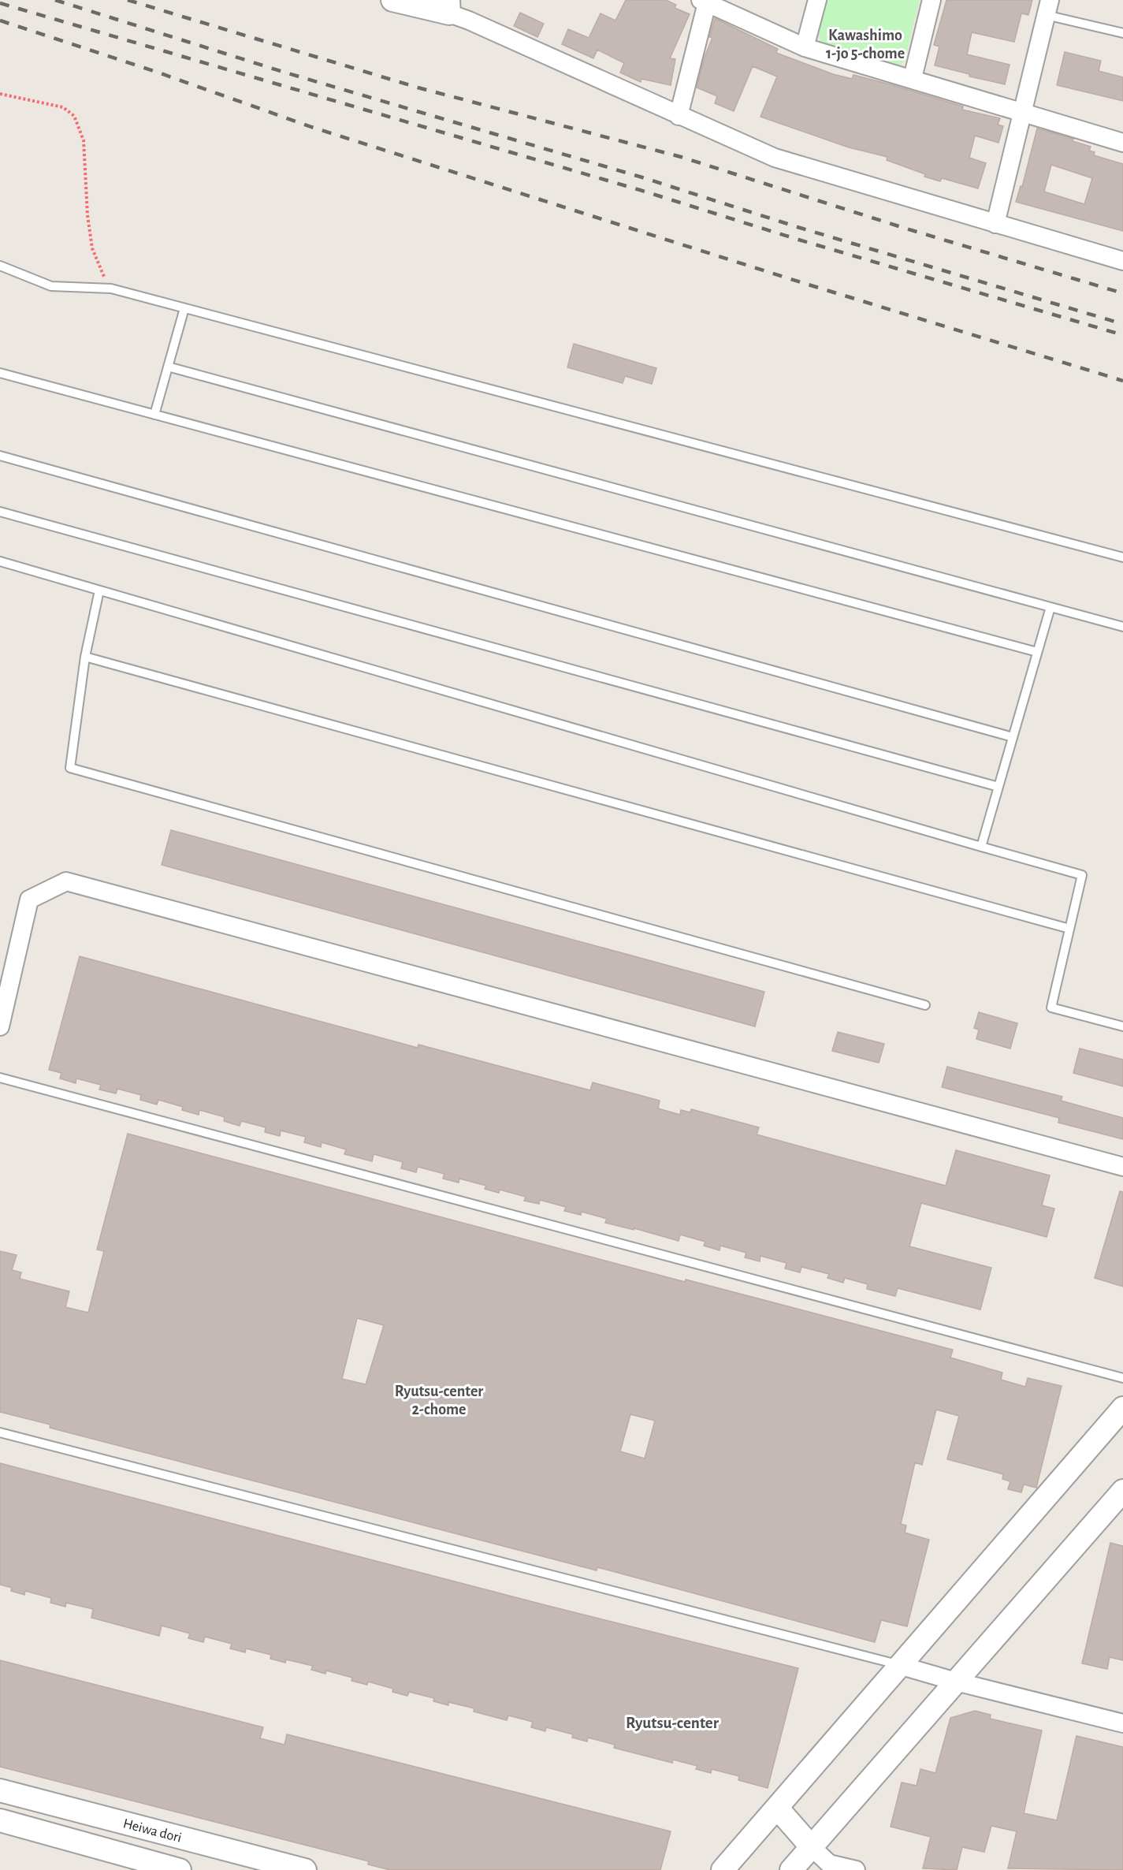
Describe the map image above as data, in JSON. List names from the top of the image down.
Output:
{
  "streets": {
    "street": ["Heiwa dori"]
  },
  "districts": ["Kawashimo 1-jo 5-chome", "Ryutsu-center 2-chome", "Ryutsu-center"]
}
